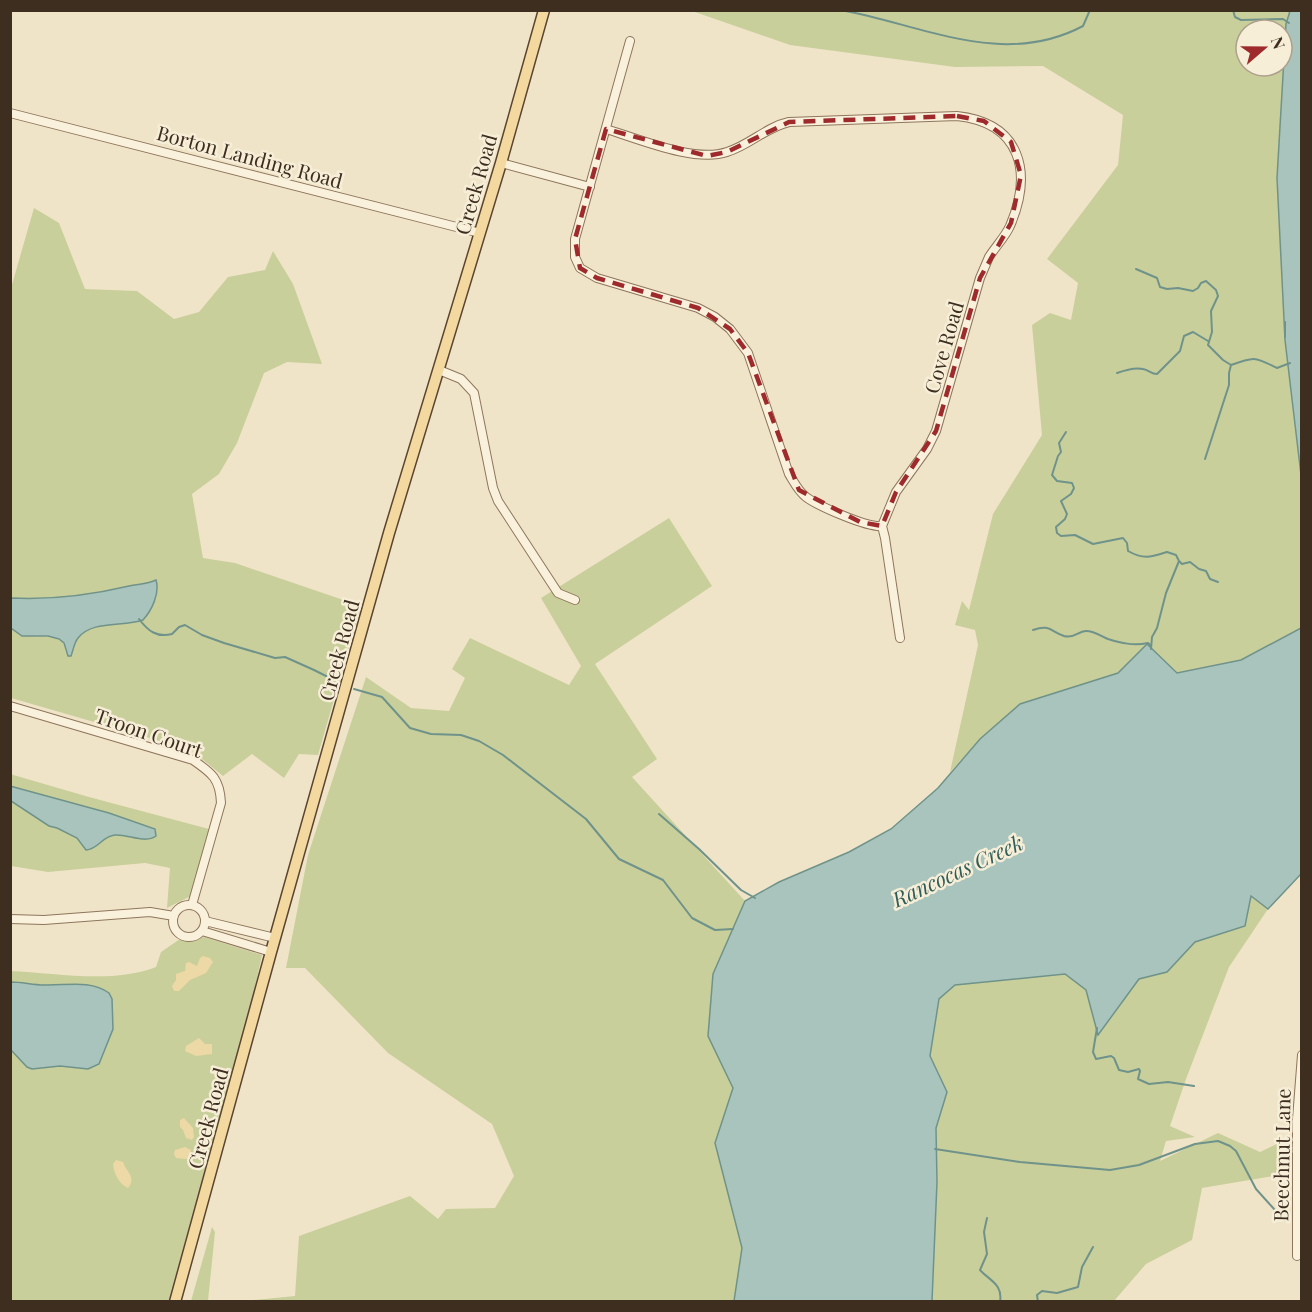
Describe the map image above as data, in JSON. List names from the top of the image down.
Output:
{
  "streets": {
    "main road": ["Creek Road"],
    "street": [
      "Borton Landing Road",
      "Cove Road",
      "Troon Court",
      "Beechnut Lane"
    ]
  },
  "crossings": [
    ["Borton Landing Road", "Creek Road"]
  ],
  "water": ["Rancocas Creek"],
  "north": "right"
}
